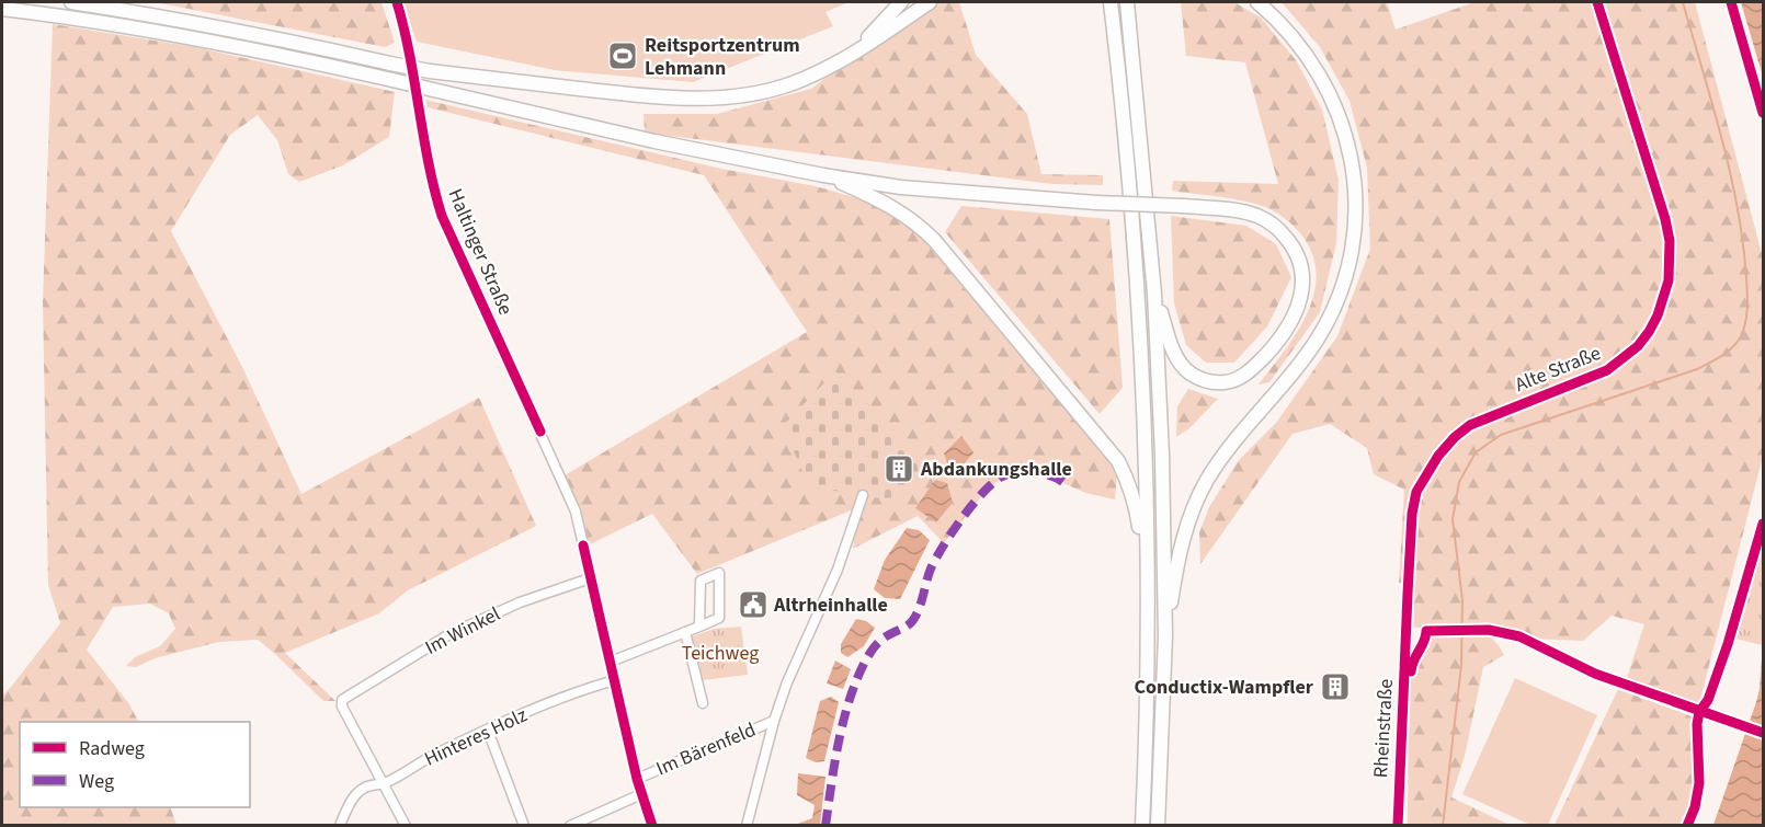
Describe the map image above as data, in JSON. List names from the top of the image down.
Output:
{
  "streets": {
    "street": [
      "Haltinger Straße",
      "Alte Straße",
      "Im Winkel",
      "Rheinstraße",
      "Hinteres Holz",
      "Im Bärenfeld"
    ]
  },
  "crossings": [
    ["Haltinger Straße", "Im Winkel"],
    ["Haltinger Straße", "Hinteres Holz"],
    ["Haltinger Straße", "Im Bärenfeld"],
    ["Alte Straße", "Rheinstraße"],
    ["Im Winkel", "Hinteres Holz"]
  ],
  "parks": ["Teichweg"],
  "places": {
    "sports": ["Reitsportzentrum Lehmann"],
    "building": ["Abdankungshalle", "Conductix-Wampfler"],
    "public building": ["Altrheinhalle"]
  },
  "legend": ["Radweg", "Weg"]
}
